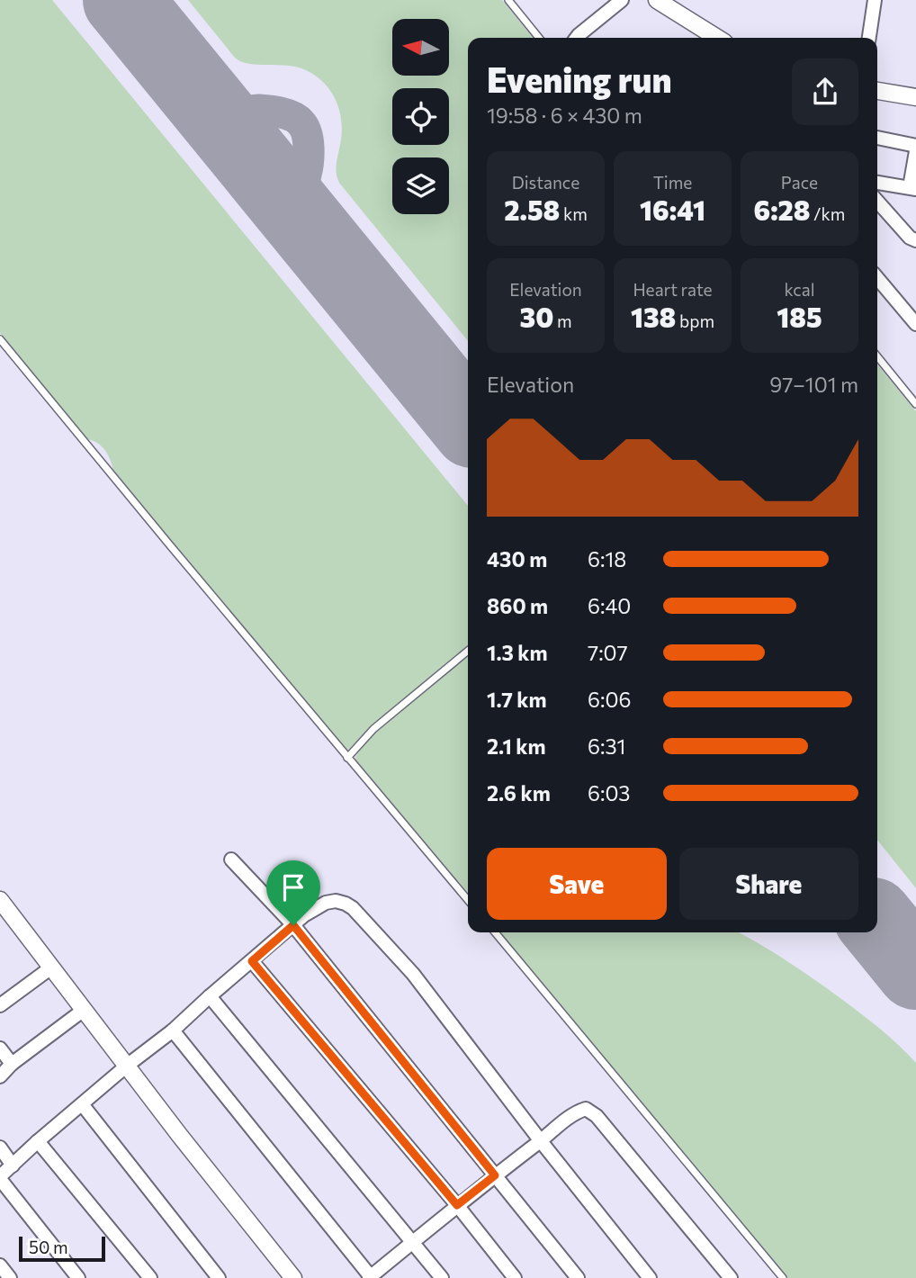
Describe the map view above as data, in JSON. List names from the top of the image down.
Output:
{
  "scale_bar": "50 m",
  "north": "left",
  "page": {
    "heading": ["Evening run", "19:58 · 6 × 430 m"],
    "stats": [
      ["Distance", "2.58 km"],
      ["Time", "16:41"],
      ["Pace", "6:28 /km"],
      ["Elevation", "30 m"],
      ["Heart rate", "138 bpm"],
      ["kcal", "185"]
    ],
    "chart": ["Elevation", "97–101 m"],
    "list": [
      {
        "name": "430 m",
        "note": "6:18"
      },
      {
        "name": "860 m",
        "note": "6:40"
      },
      {
        "name": "1.3 km",
        "note": "7:07"
      },
      {
        "name": "1.7 km",
        "note": "6:06"
      },
      {
        "name": "2.1 km",
        "note": "6:31"
      },
      {
        "name": "2.6 km",
        "note": "6:03"
      }
    ],
    "buttons": ["Save", "Share"],
    "scale": "50 m"
  }
}
